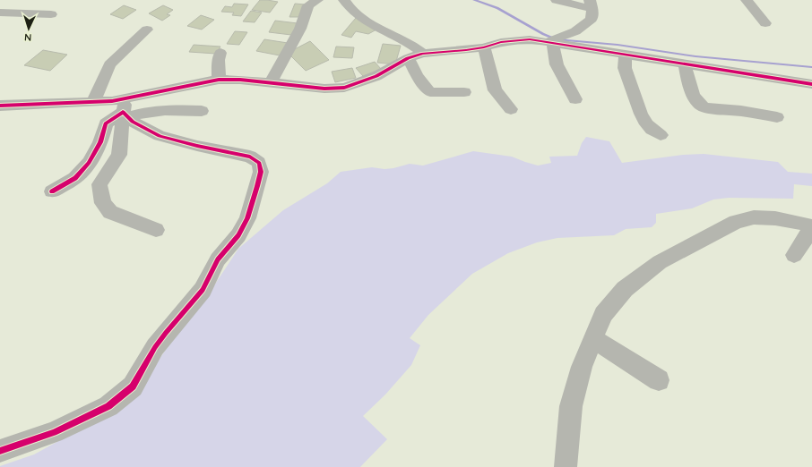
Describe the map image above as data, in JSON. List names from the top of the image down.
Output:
{
  "north": "bottom"
}
